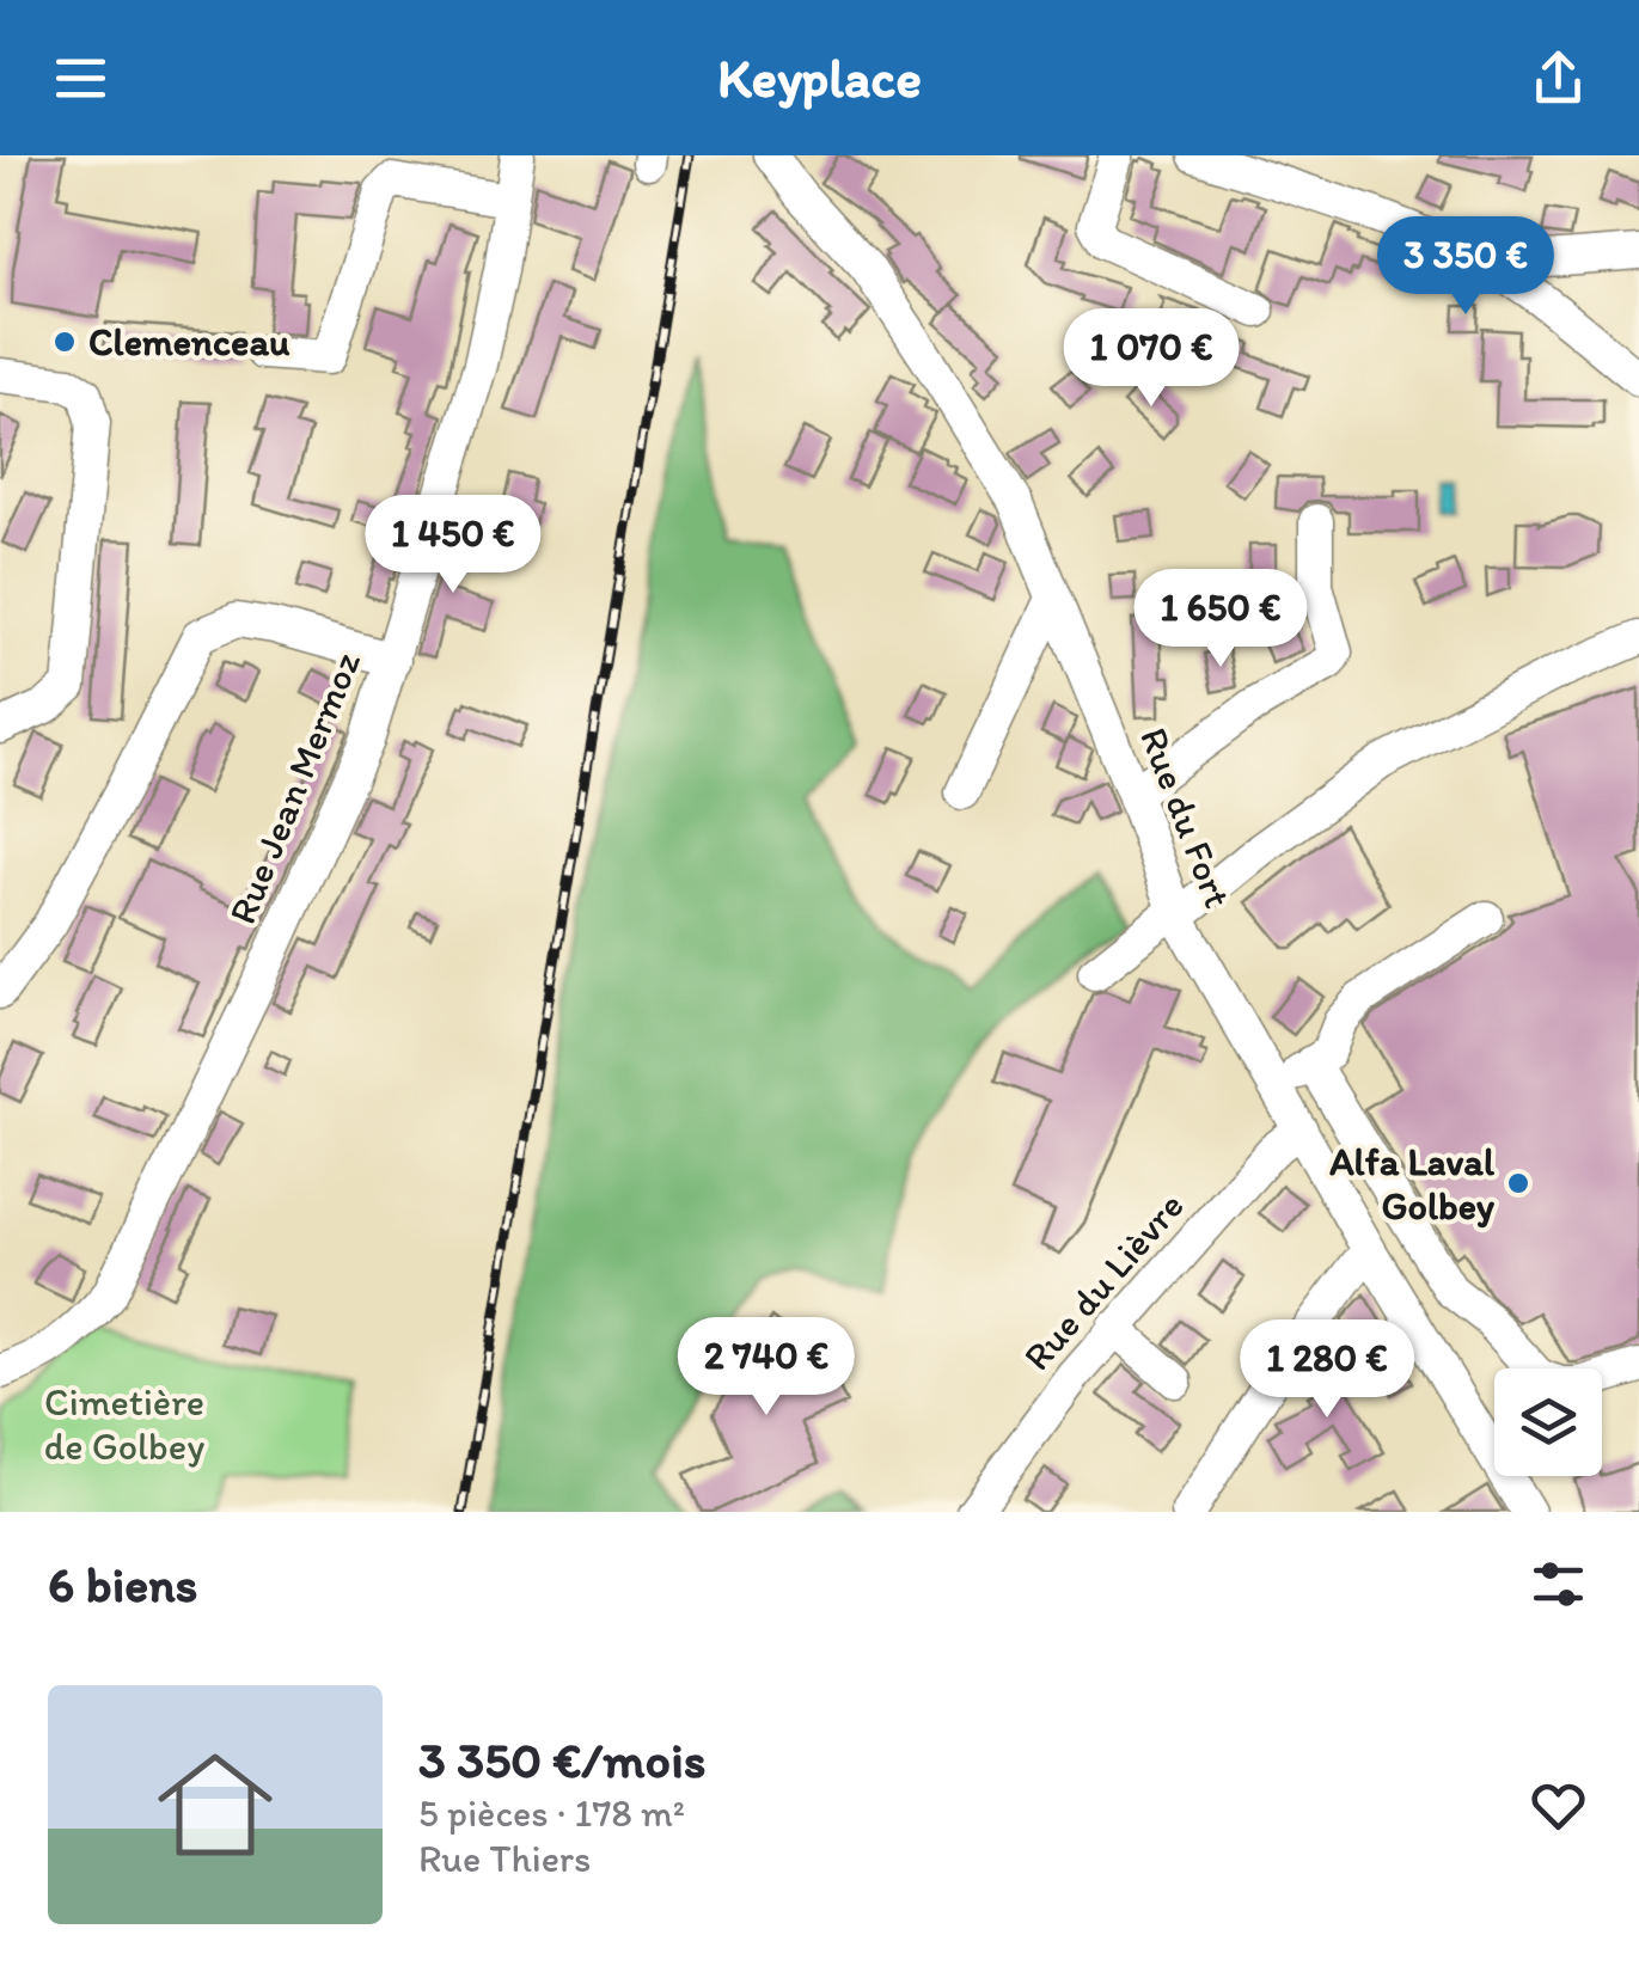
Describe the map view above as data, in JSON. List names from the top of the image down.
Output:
{
  "streets": {
    "street": ["Rue Jean Mermoz", "Rue du Fort", "Rue du Lièvre"]
  },
  "crossings": [
    ["Rue du Fort", "Rue du Lièvre"]
  ],
  "parks": ["Cimetière de Golbey"],
  "places": ["Clemenceau", "Alfa Laval Golbey"],
  "page": {
    "header": "Keyplace",
    "price": [
      "3 350 €",
      "1 070 €",
      "1 450 €",
      "1 650 €",
      "2 740 €",
      "1 280 €"
    ],
    "heading": "6 biens",
    "list": [
      {
        "name": "3 350 €/mois",
        "note": "5 pièces · 178 m² · Rue Thiers"
      }
    ]
  }
}
